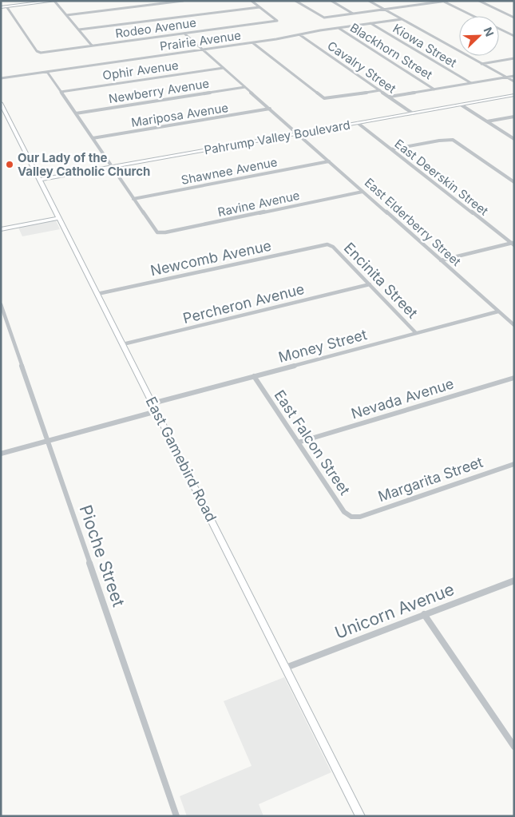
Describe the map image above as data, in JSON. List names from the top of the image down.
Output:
{
  "streets": {
    "main road": ["Pahrump Valley Boulevard", "East Gamebird Road"],
    "street": [
      "Rodeo Avenue",
      "Prairie Avenue",
      "Kiowa Street",
      "Blackhorn Street",
      "Cavalry Street",
      "Ophir Avenue",
      "Newberry Avenue",
      "Mariposa Avenue",
      "Shawnee Avenue",
      "East Deerskin Street",
      "Ravine Avenue",
      "East Elderberry Street",
      "Newcomb Avenue",
      "Encinita Street",
      "Percheron Avenue",
      "Money Street",
      "Nevada Avenue",
      "East Falcon Street",
      "Margarita Street",
      "Pioche Street",
      "Unicorn Avenue"
    ]
  },
  "crossings": [
    ["Rodeo Avenue", "East Elderberry Street"],
    ["Prairie Avenue", "Kiowa Street"],
    ["Prairie Avenue", "Blackhorn Street"],
    ["Prairie Avenue", "Cavalry Street"],
    ["Prairie Avenue", "East Elderberry Street"],
    ["Cavalry Street", "Pahrump Valley Boulevard"],
    ["Ophir Avenue", "East Elderberry Street"],
    ["Newberry Avenue", "East Elderberry Street"],
    ["Mariposa Avenue", "East Elderberry Street"],
    ["Pahrump Valley Boulevard", "East Deerskin Street"],
    ["Pahrump Valley Boulevard", "East Elderberry Street"],
    ["Pahrump Valley Boulevard", "East Gamebird Road"],
    ["Shawnee Avenue", "Ravine Avenue"],
    ["Shawnee Avenue", "East Elderberry Street"],
    ["Ravine Avenue", "East Elderberry Street"],
    ["East Elderberry Street", "Money Street"],
    ["Newcomb Avenue", "Encinita Street"],
    ["Newcomb Avenue", "East Gamebird Road"],
    ["Encinita Street", "Percheron Avenue"],
    ["Encinita Street", "Money Street"],
    ["Percheron Avenue", "East Gamebird Road"],
    ["Money Street", "East Falcon Street"],
    ["Money Street", "East Gamebird Road"],
    ["Nevada Avenue", "East Falcon Street"],
    ["East Falcon Street", "Margarita Street"],
    ["East Gamebird Road", "Unicorn Avenue"]
  ],
  "places": ["Our Lady of the Valley Catholic Church"],
  "north": "top right"
}
